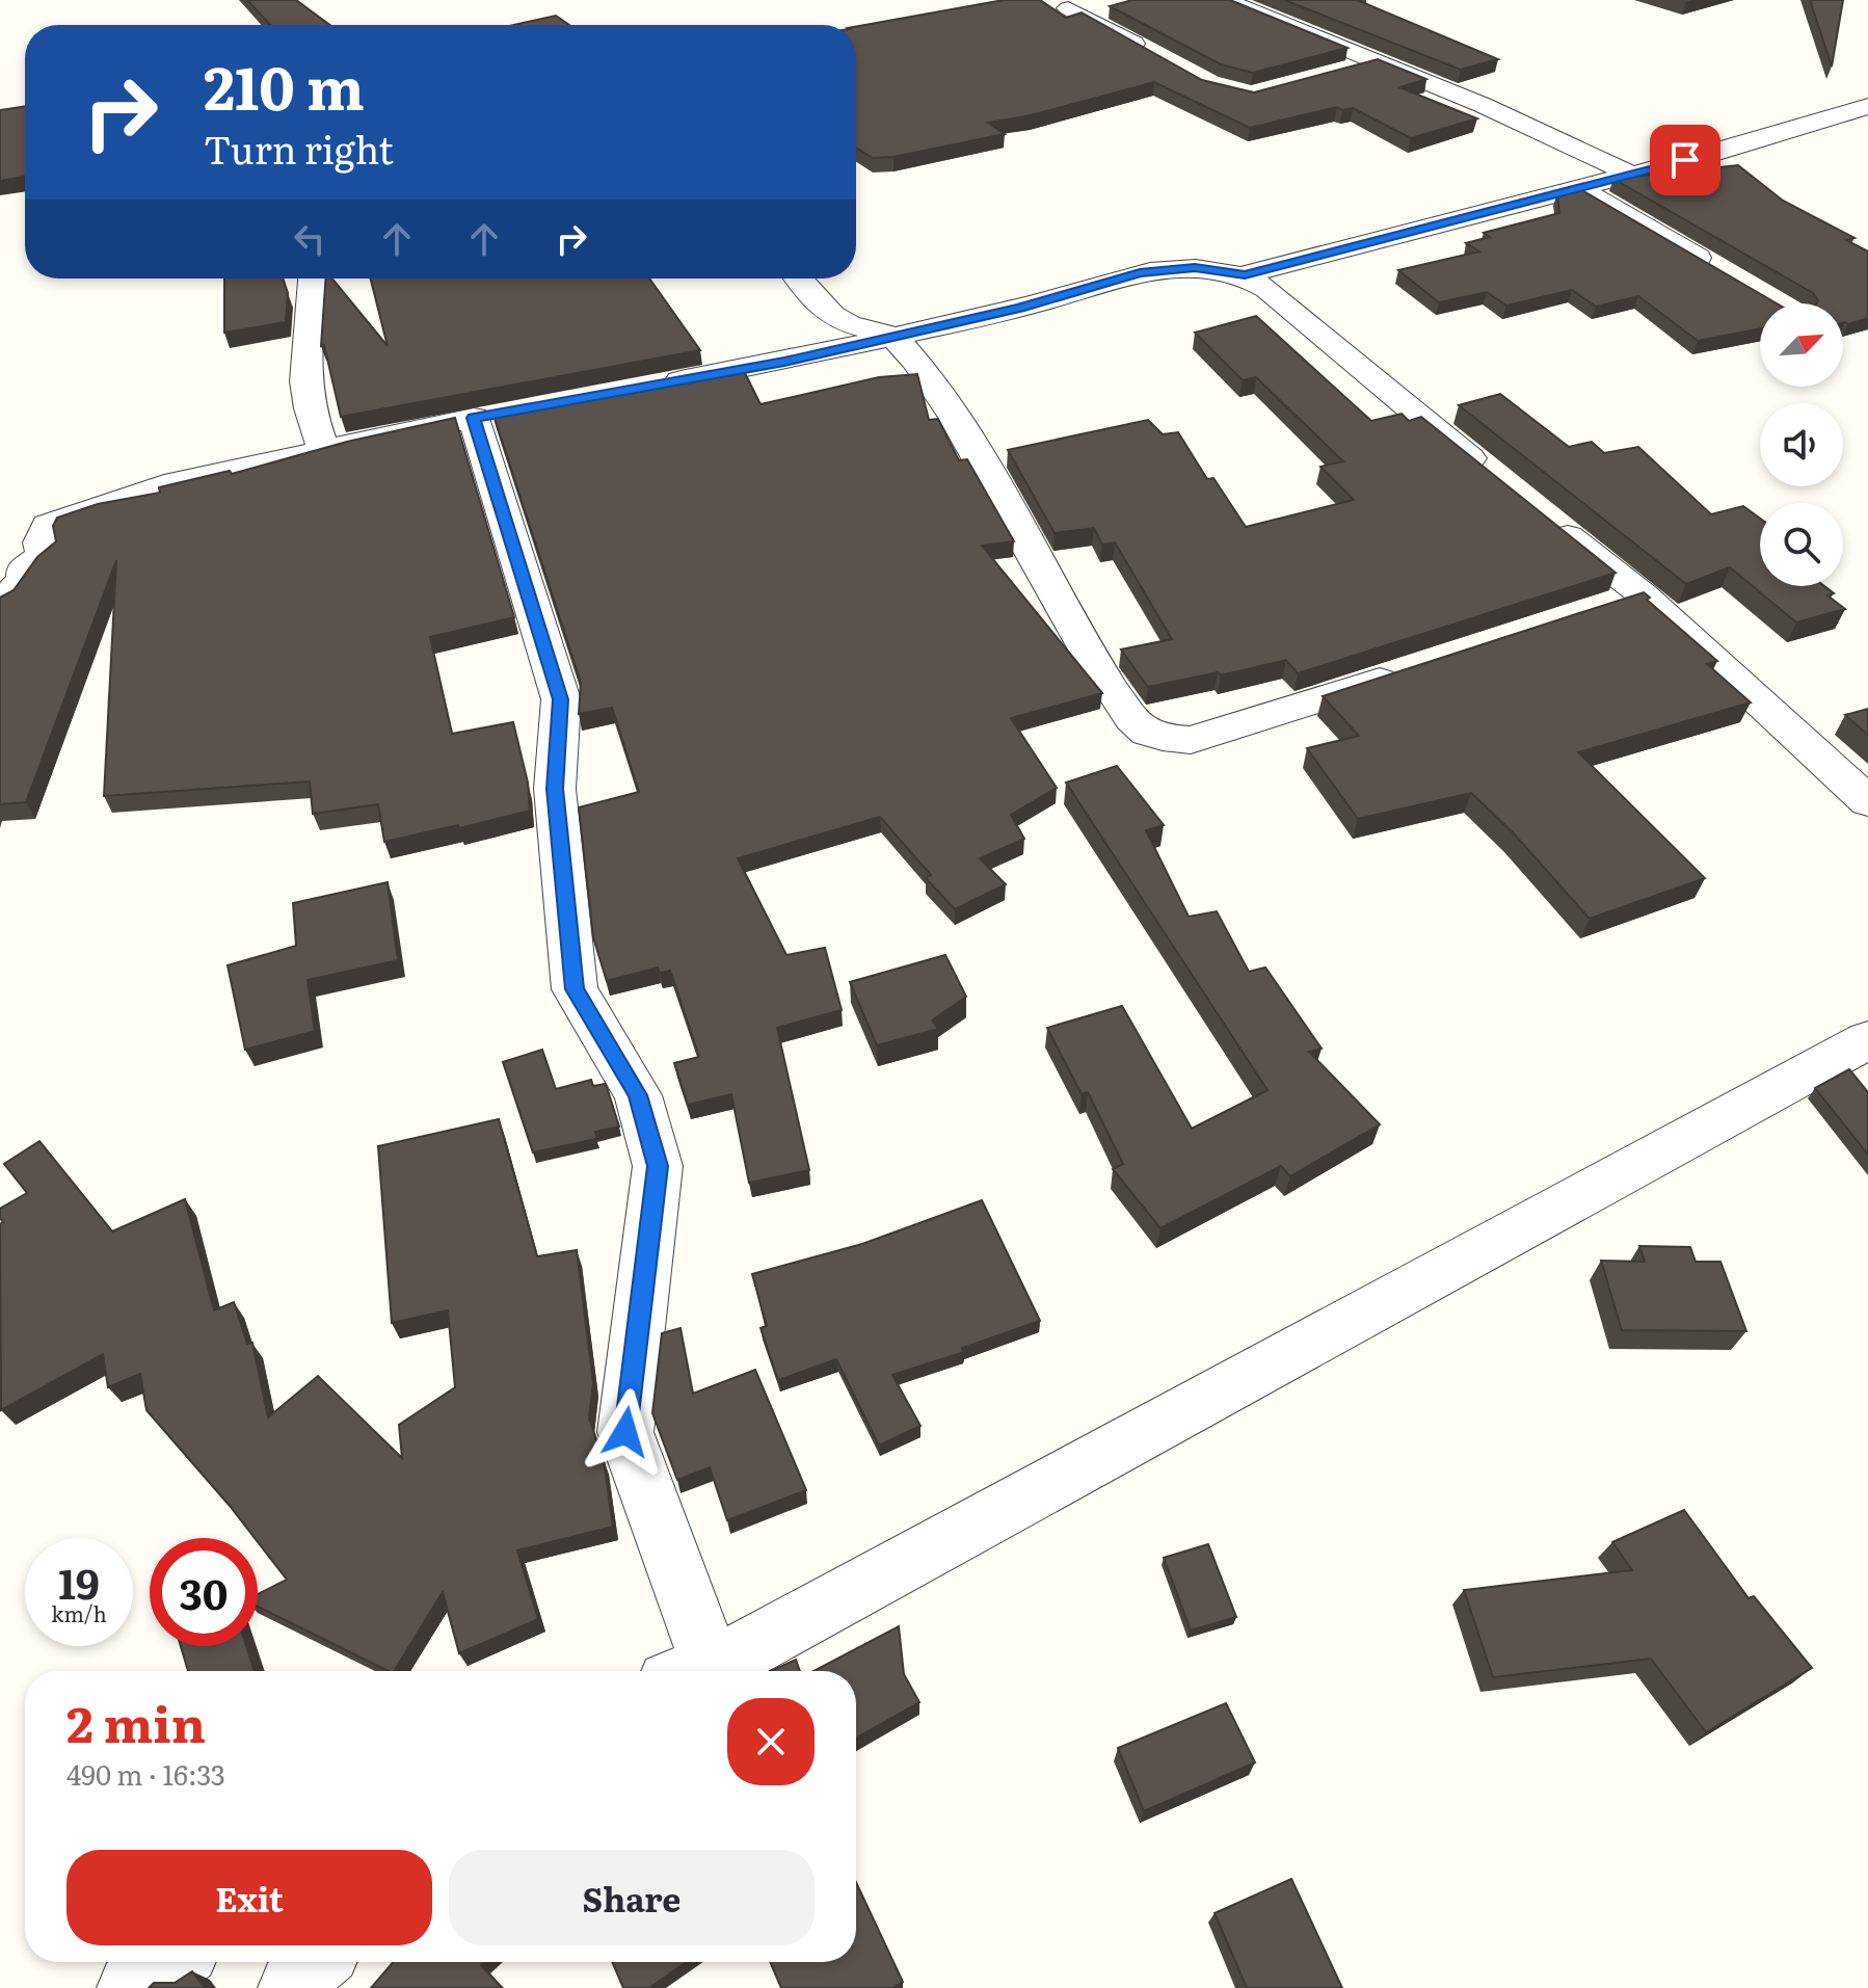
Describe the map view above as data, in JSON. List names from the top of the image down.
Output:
{
  "north": "top right",
  "page": {
    "turn": ["210 m", "Turn right"],
    "speed": "19 km/h",
    "limit": "30",
    "heading": ["2 min", "490 m · 16:33"],
    "buttons": ["Exit", "Share"]
  }
}
